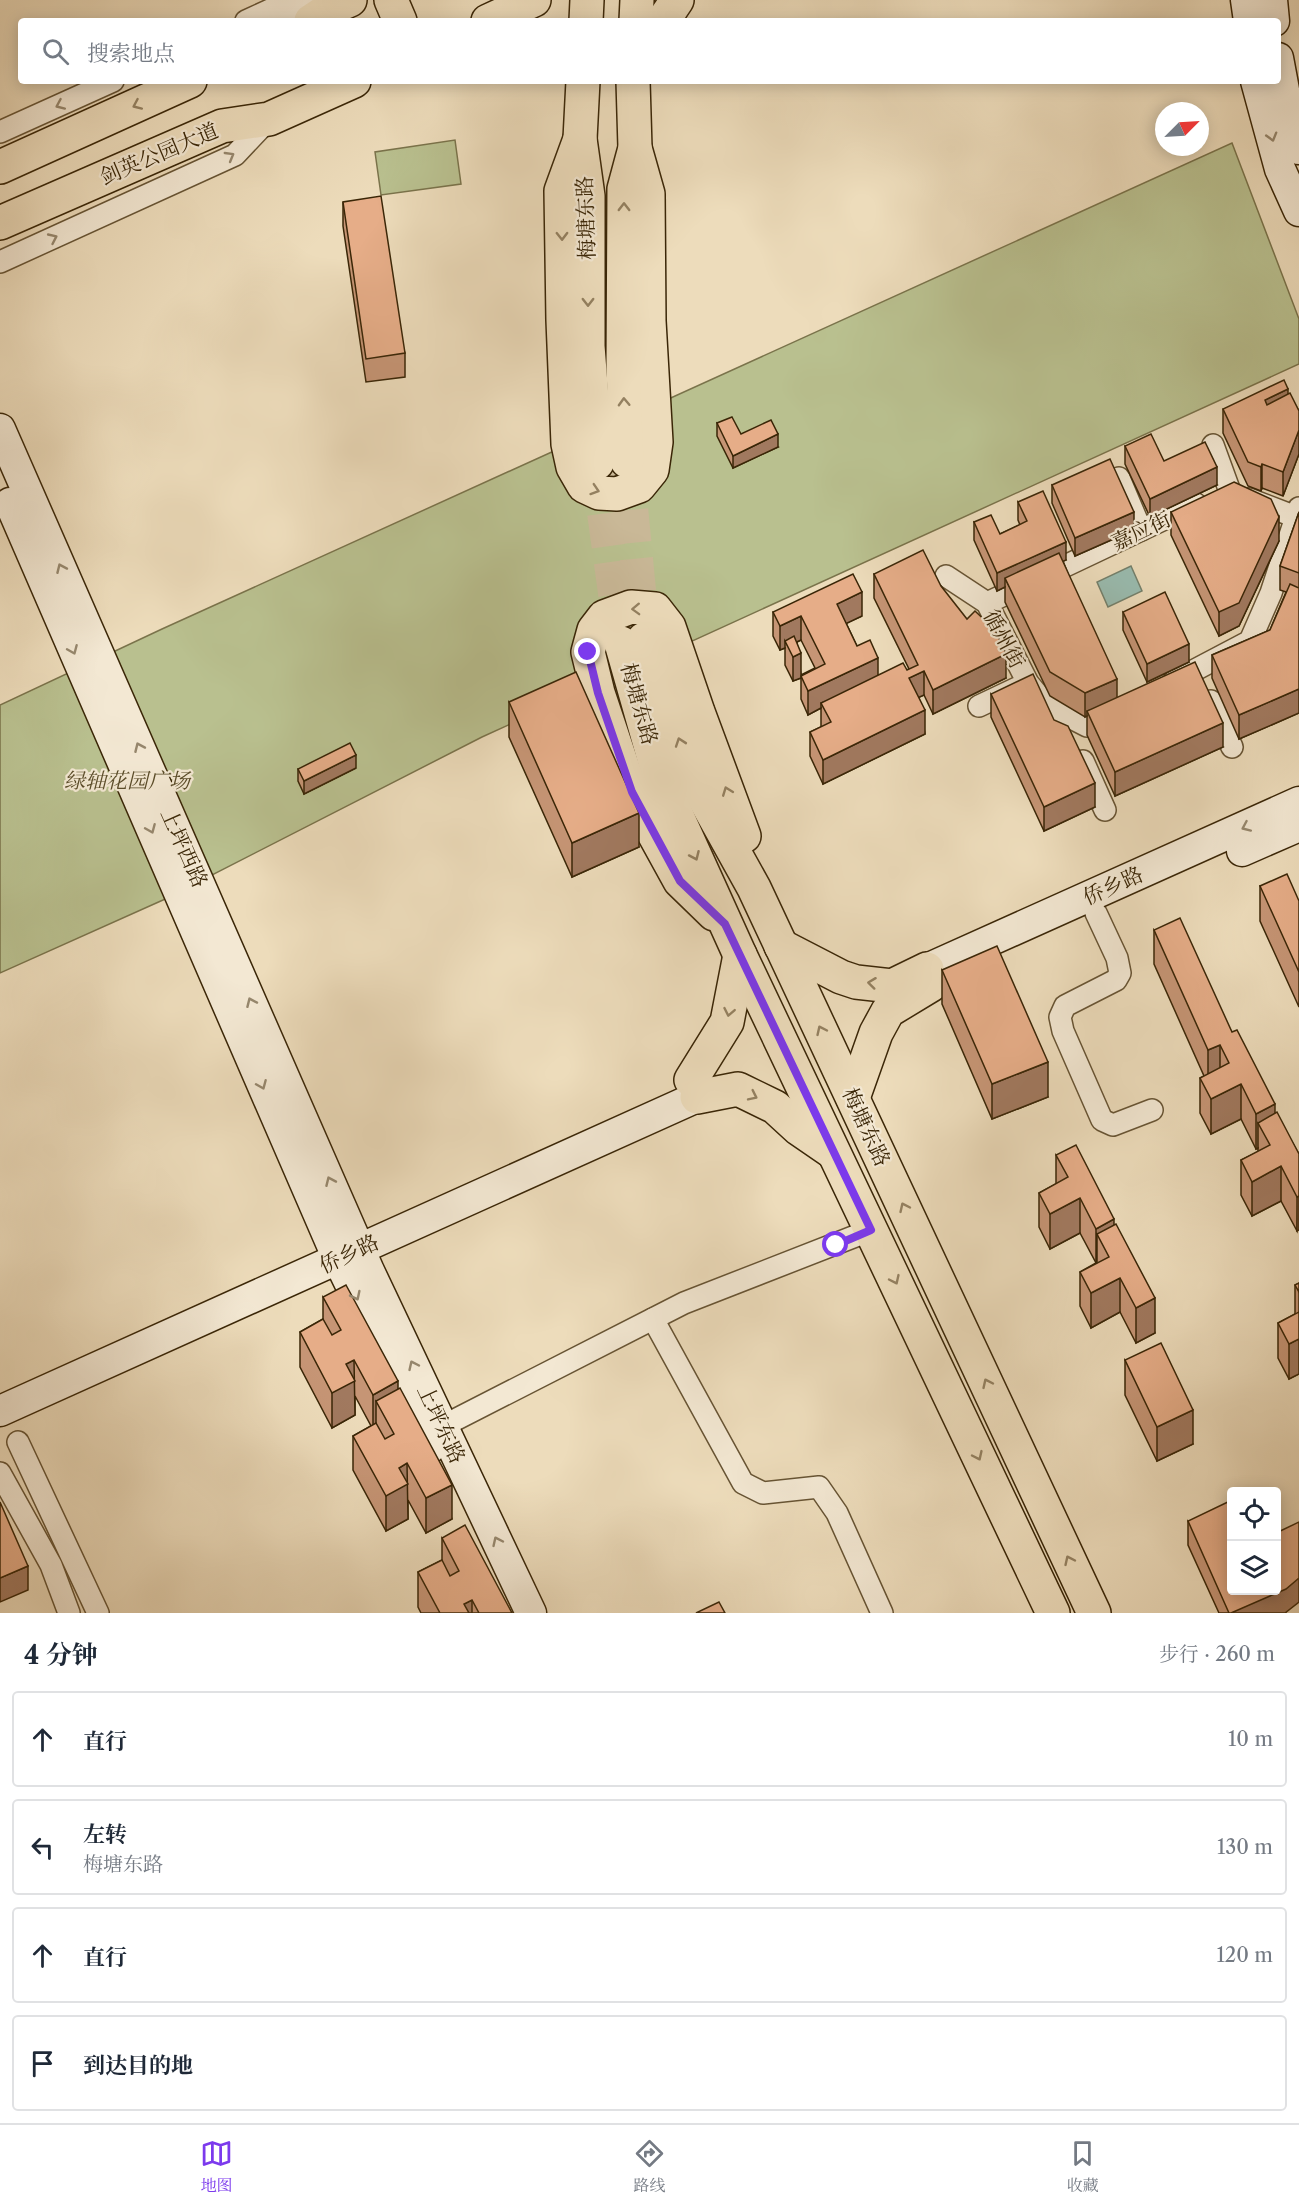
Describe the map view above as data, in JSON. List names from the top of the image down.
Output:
{
  "streets": {
    "main road": ["剑英公园大道", "梅塘东路"],
    "street": [
      "嘉应街",
      "循州街",
      "上坪西路",
      "侨乡路",
      "上坪东路"
    ]
  },
  "crossings": [
    ["嘉应街", "循州街"],
    ["上坪西路", "侨乡路"],
    ["上坪西路", "上坪东路"],
    ["侨乡路", "上坪东路"]
  ],
  "parks": ["绿轴花园广场"],
  "north": "top right",
  "page": {
    "search": "搜索地点",
    "heading": ["4 分钟", "步行 · 260 m"],
    "list": [
      ["直行", "10 m"],
      ["左转", "梅塘东路", "130 m"],
      ["直行", "120 m"],
      "到达目的地"
    ],
    "nav": ["地图", "路线", "收藏"]
  }
}
